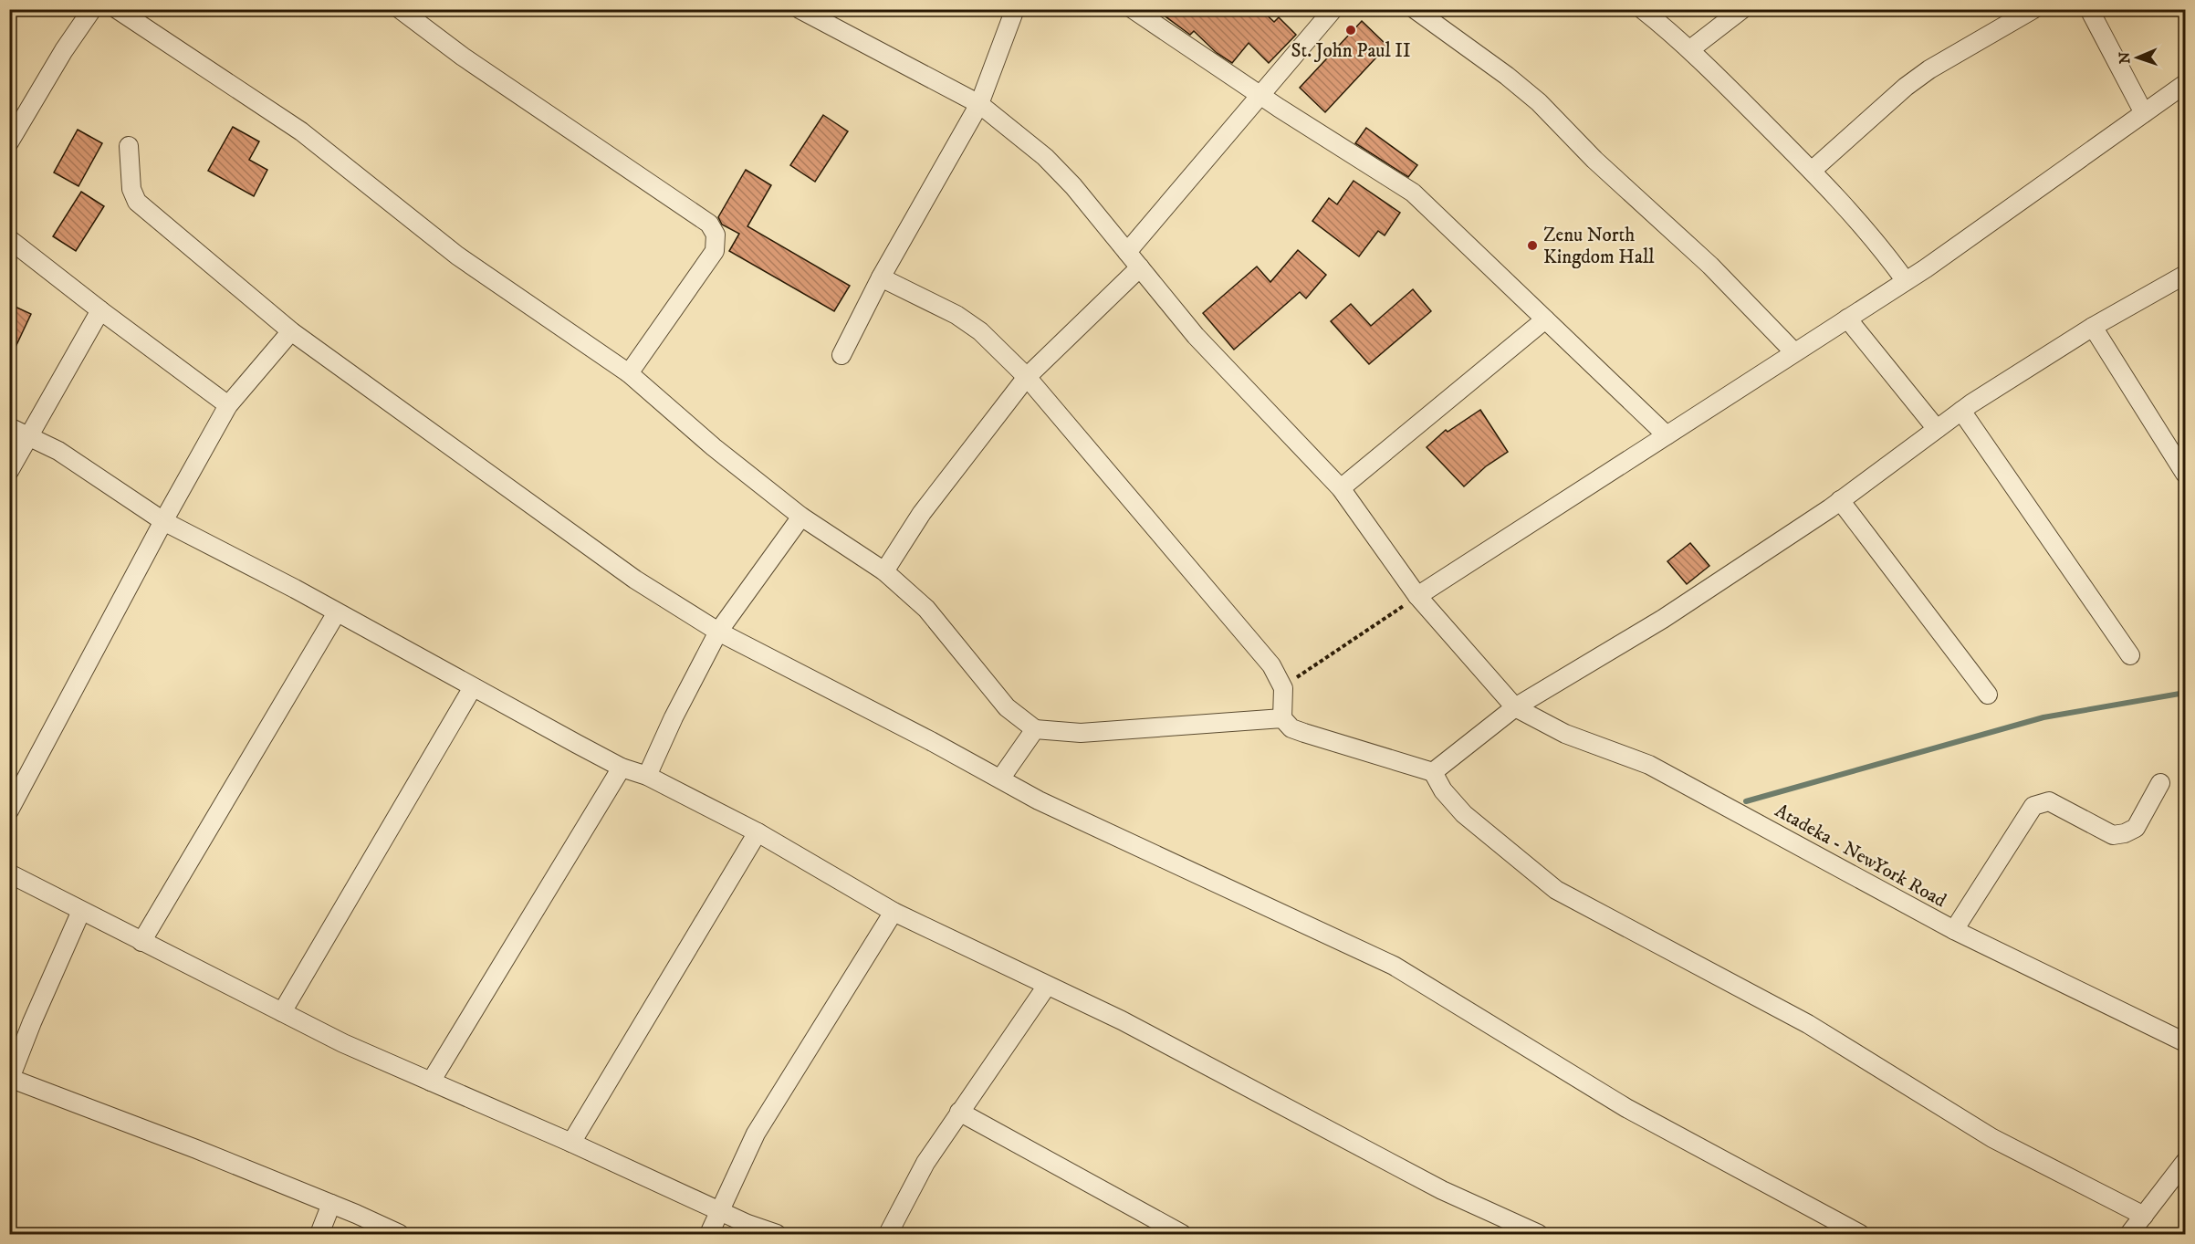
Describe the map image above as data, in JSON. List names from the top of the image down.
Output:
{
  "streets": {
    "street": ["Atadeka - NewYork Road"]
  },
  "places": ["St. John Paul II", "Zenu North Kingdom Hall"],
  "north": "left"
}
